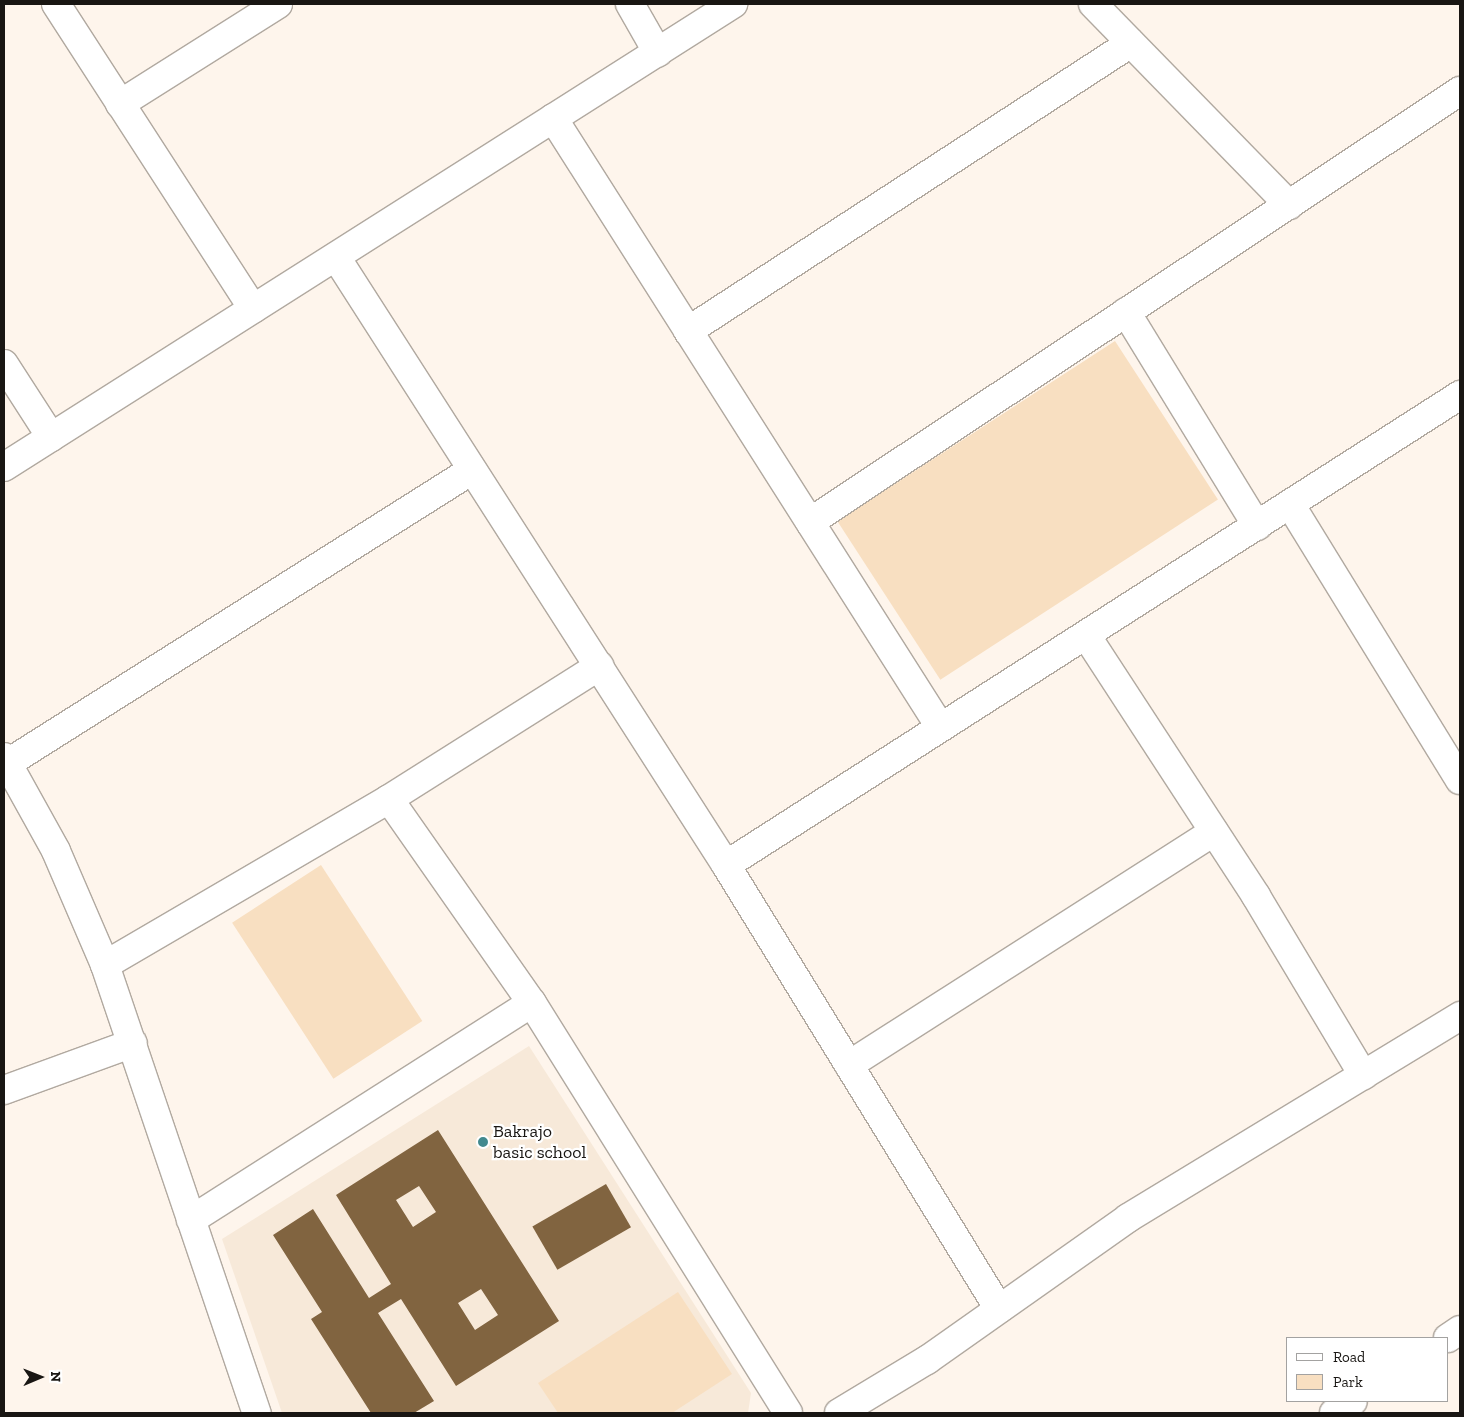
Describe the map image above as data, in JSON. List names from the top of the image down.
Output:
{
  "places": ["Bakrajo basic school"],
  "legend": ["Road", "Park"],
  "north": "right"
}
